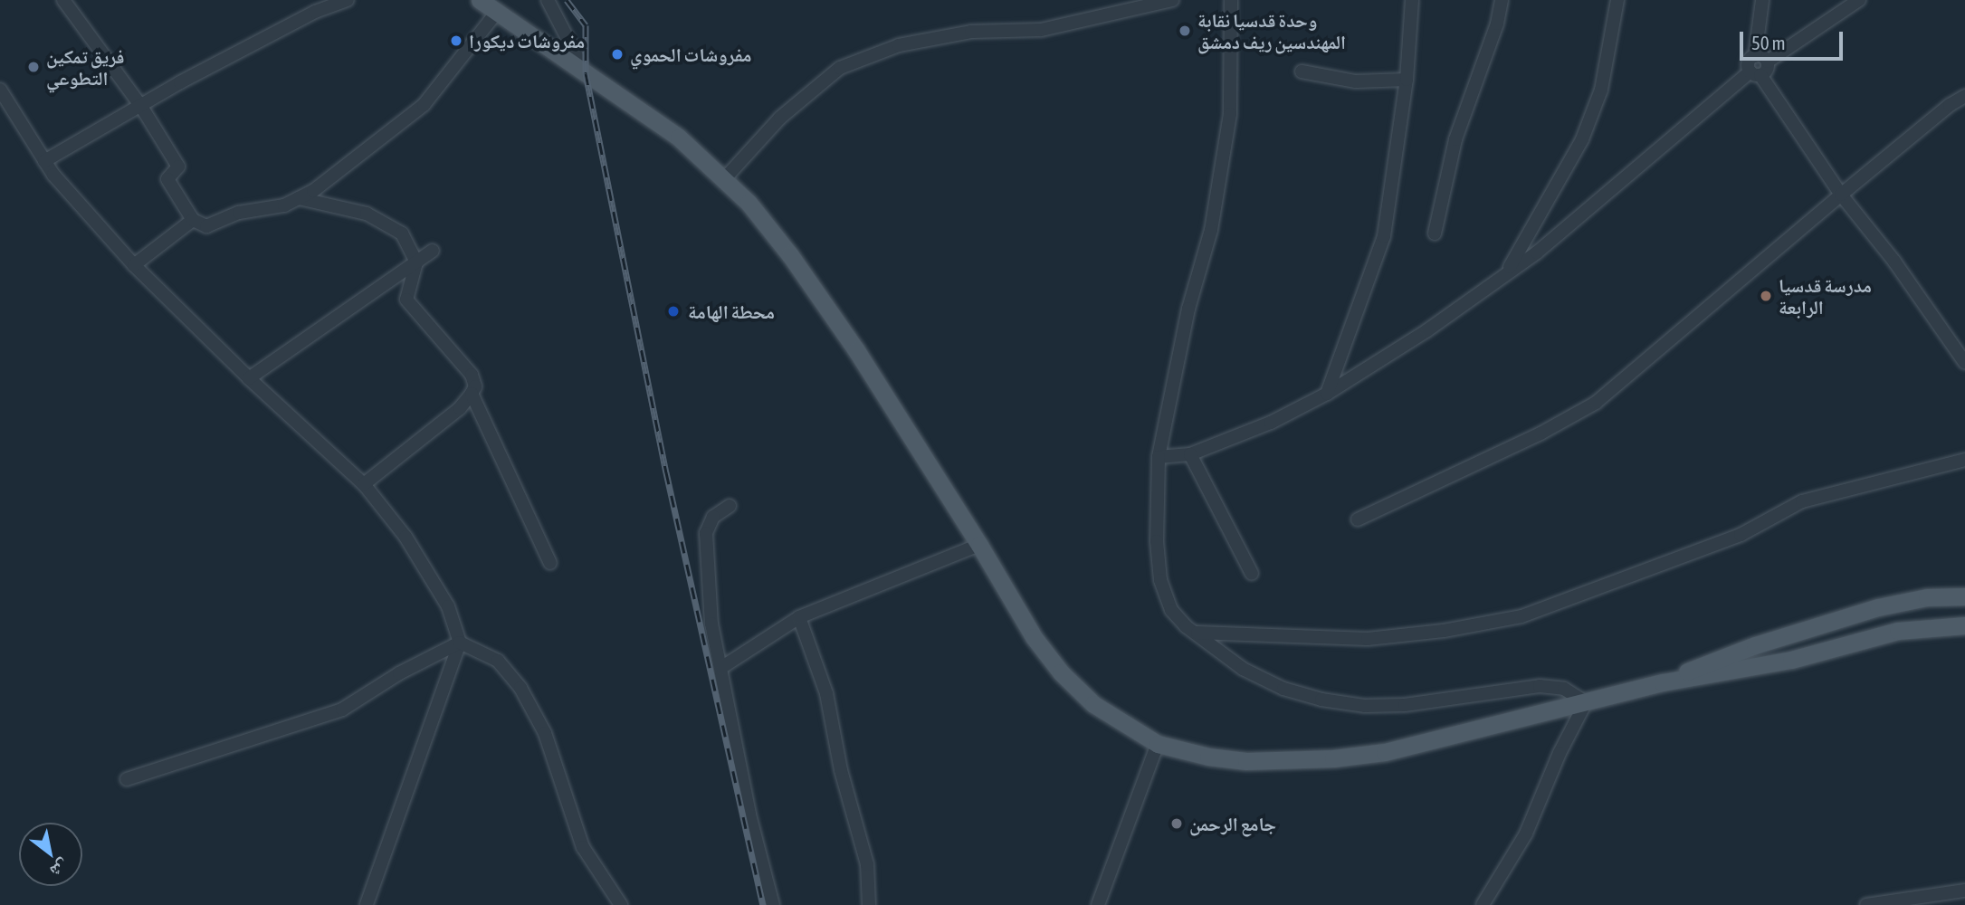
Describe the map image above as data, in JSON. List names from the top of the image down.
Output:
{
  "places": [
    "وحدة قدسيا نقابة المهندسين ريف دمشق",
    "مفروشات ديكورا",
    "مفروشات الحموي",
    "فريق تمكين التطوعي",
    "مدرسة قدسيا الرابعة",
    "محطة الهامة",
    "جامع الرحمن"
  ],
  "scale_bar": "50 m",
  "north": "bottom right"
}
